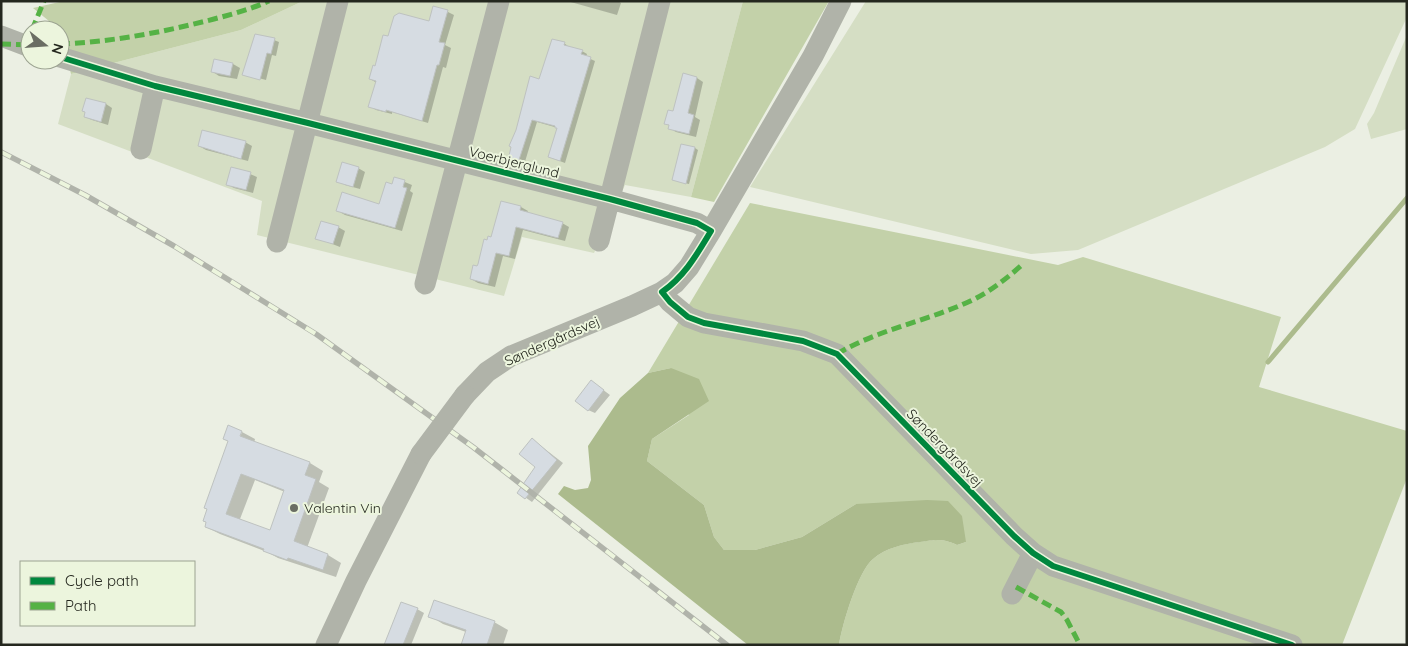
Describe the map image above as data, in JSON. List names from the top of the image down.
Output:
{
  "streets": {
    "street": ["Voerbjerglund", "Søndergårdsvej"]
  },
  "crossings": [
    ["Voerbjerglund", "Søndergårdsvej"]
  ],
  "places": ["Valentin Vin"],
  "legend": ["Cycle path", "Path"],
  "north": "right"
}
